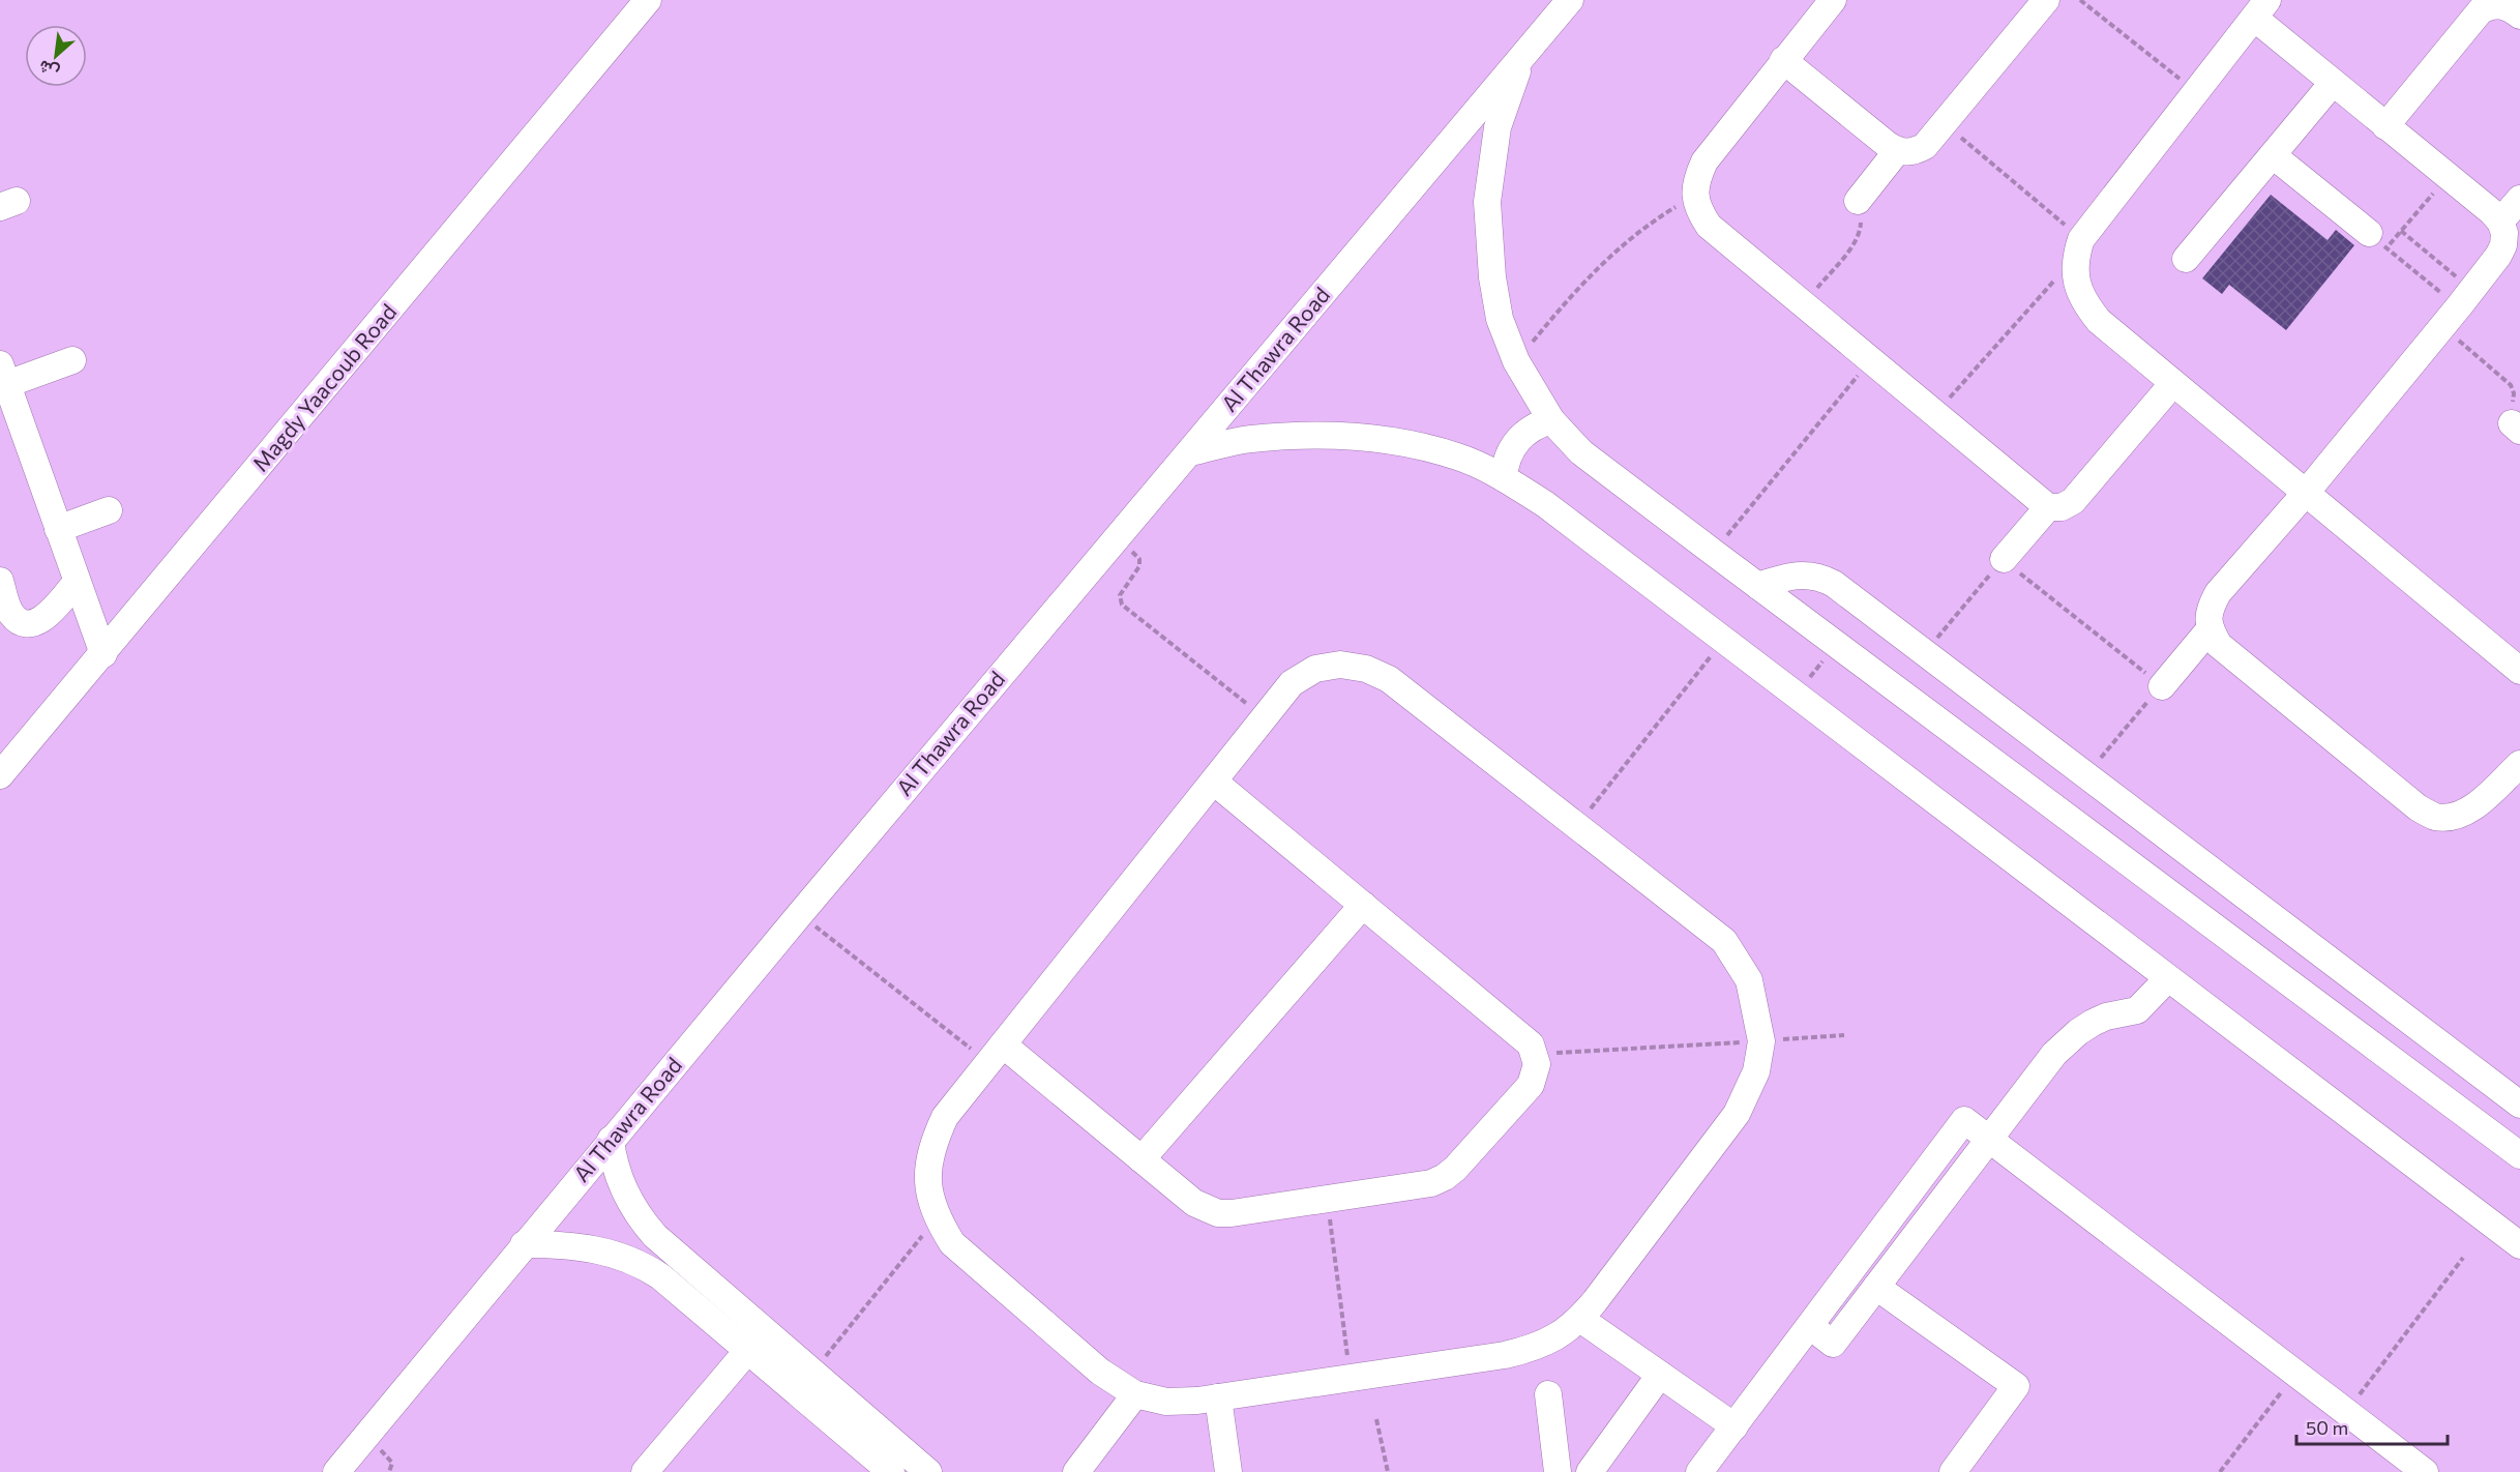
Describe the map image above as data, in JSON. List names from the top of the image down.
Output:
{
  "streets": {
    "street": ["Al Thawra Road", "Magdy Yaacoub Road"]
  },
  "scale_bar": "50 m",
  "north": "bottom left"
}
